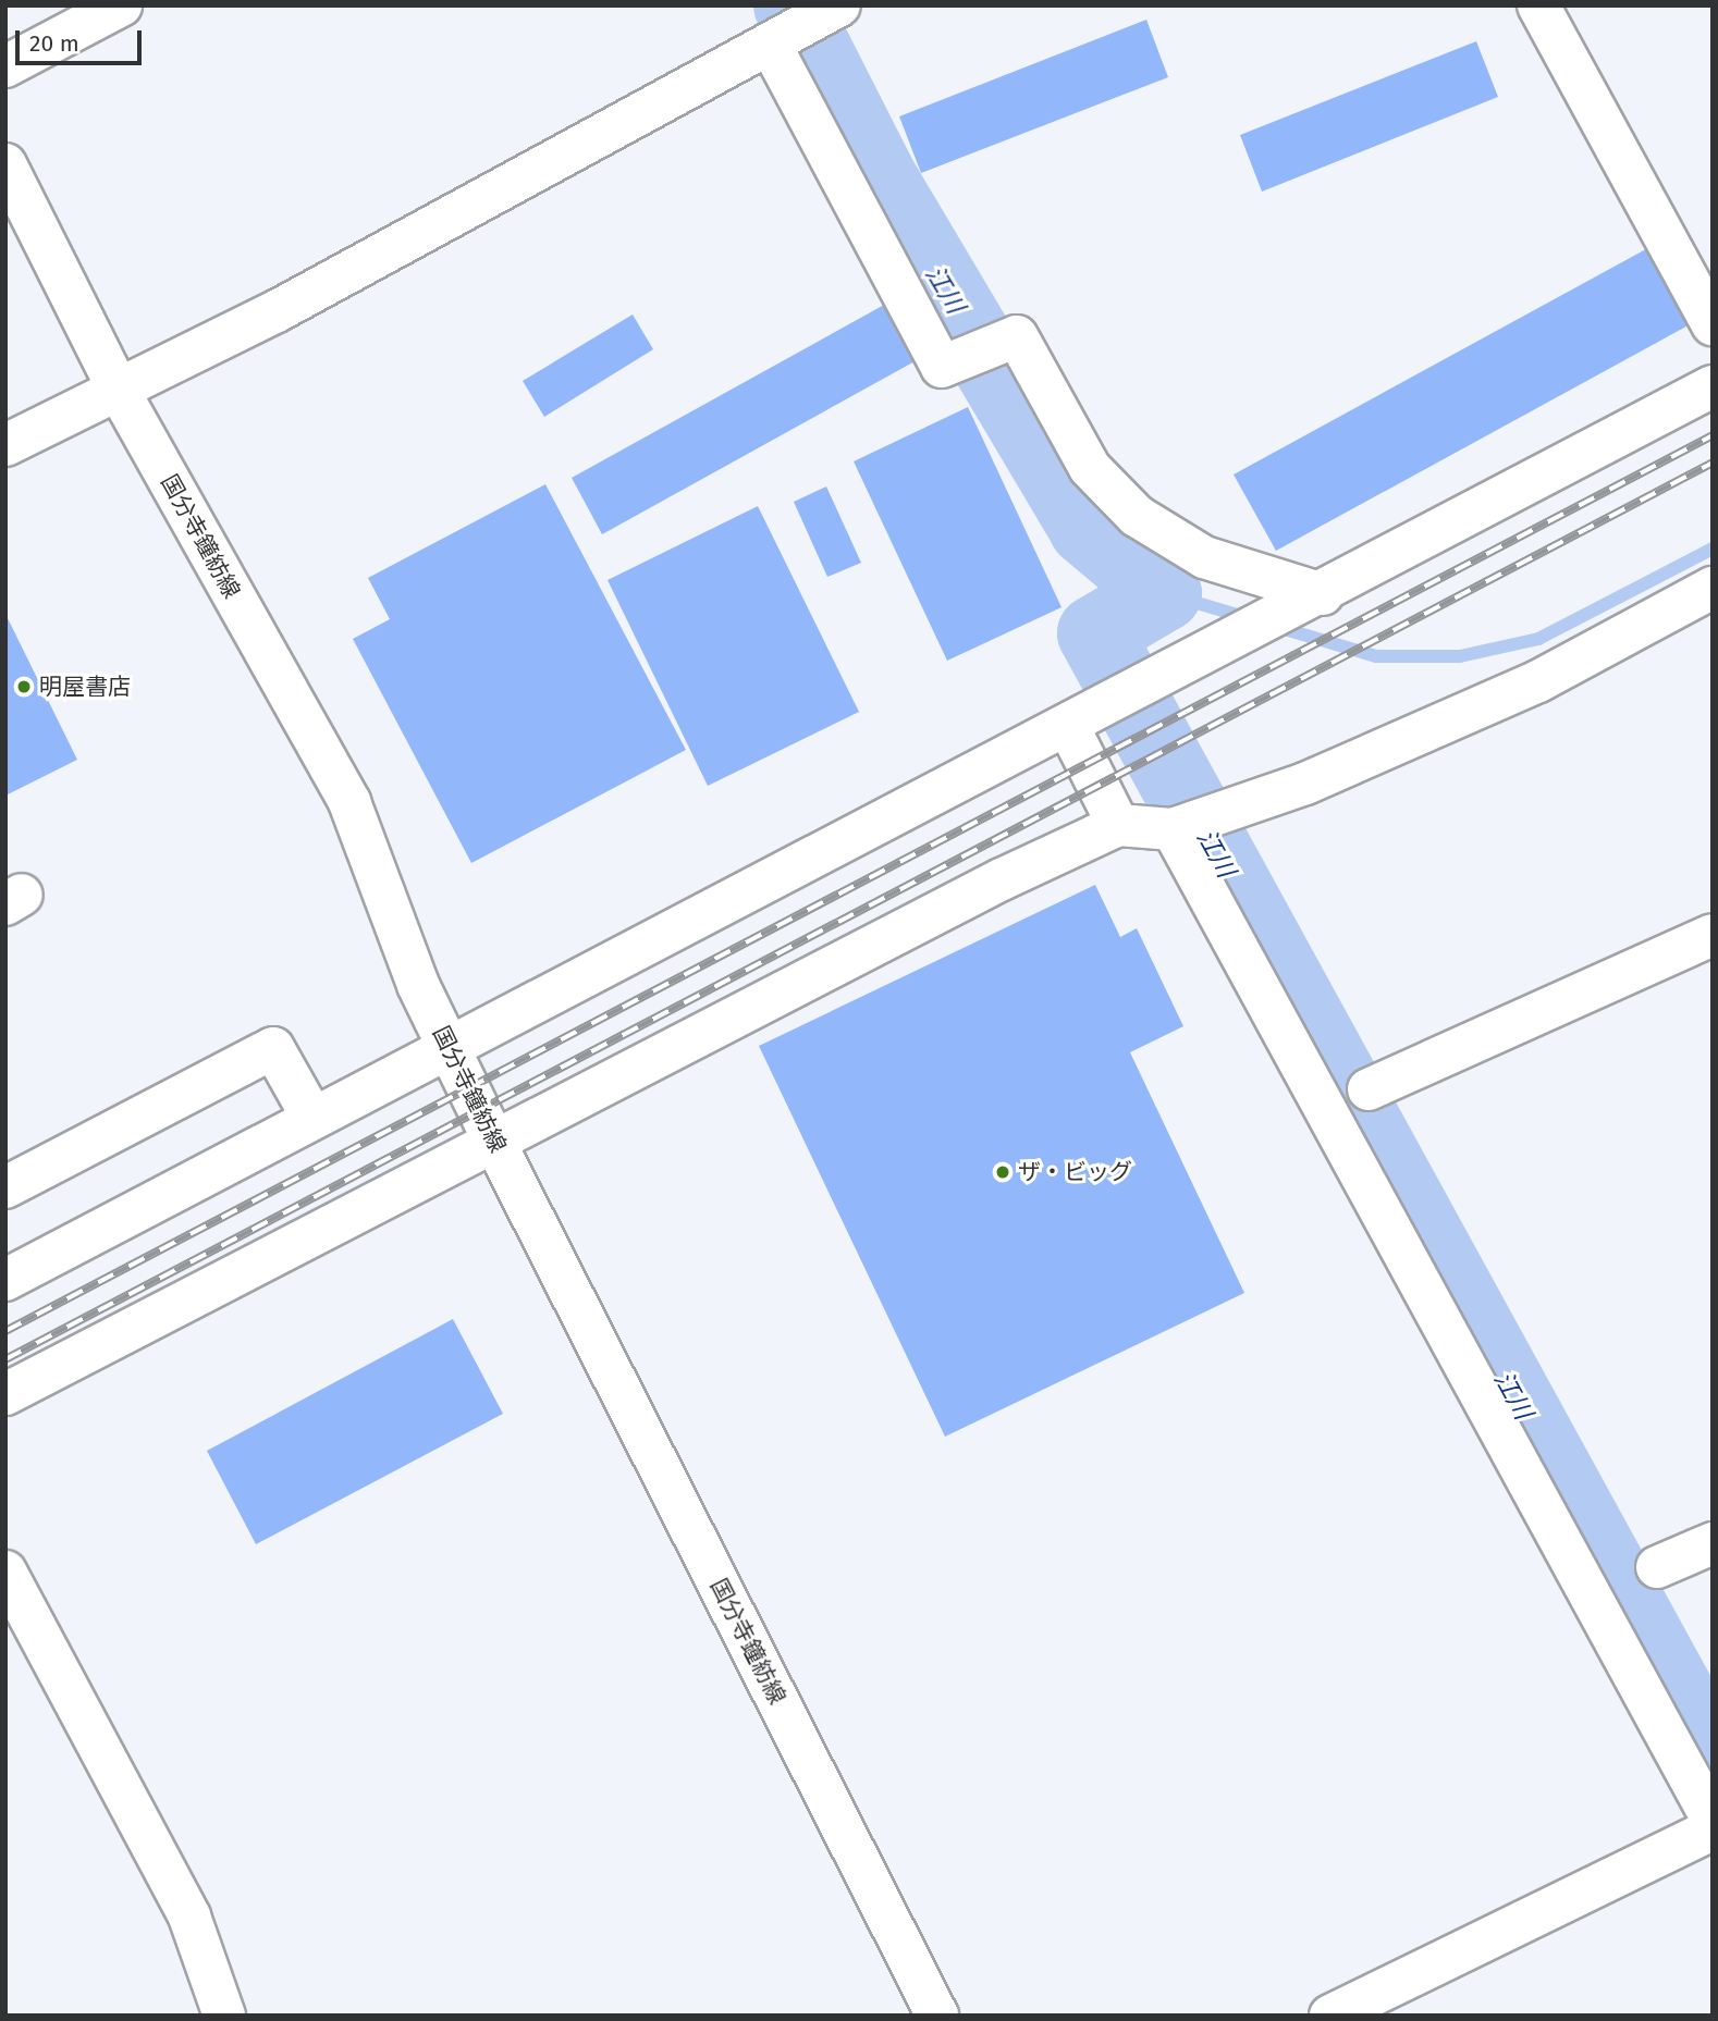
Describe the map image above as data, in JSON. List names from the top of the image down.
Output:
{
  "streets": {
    "street": ["国分寺鐘紡線"]
  },
  "water": ["江川"],
  "places": ["明屋書店", "ザ・ビッグ"],
  "scale_bar": "20 m"
}
